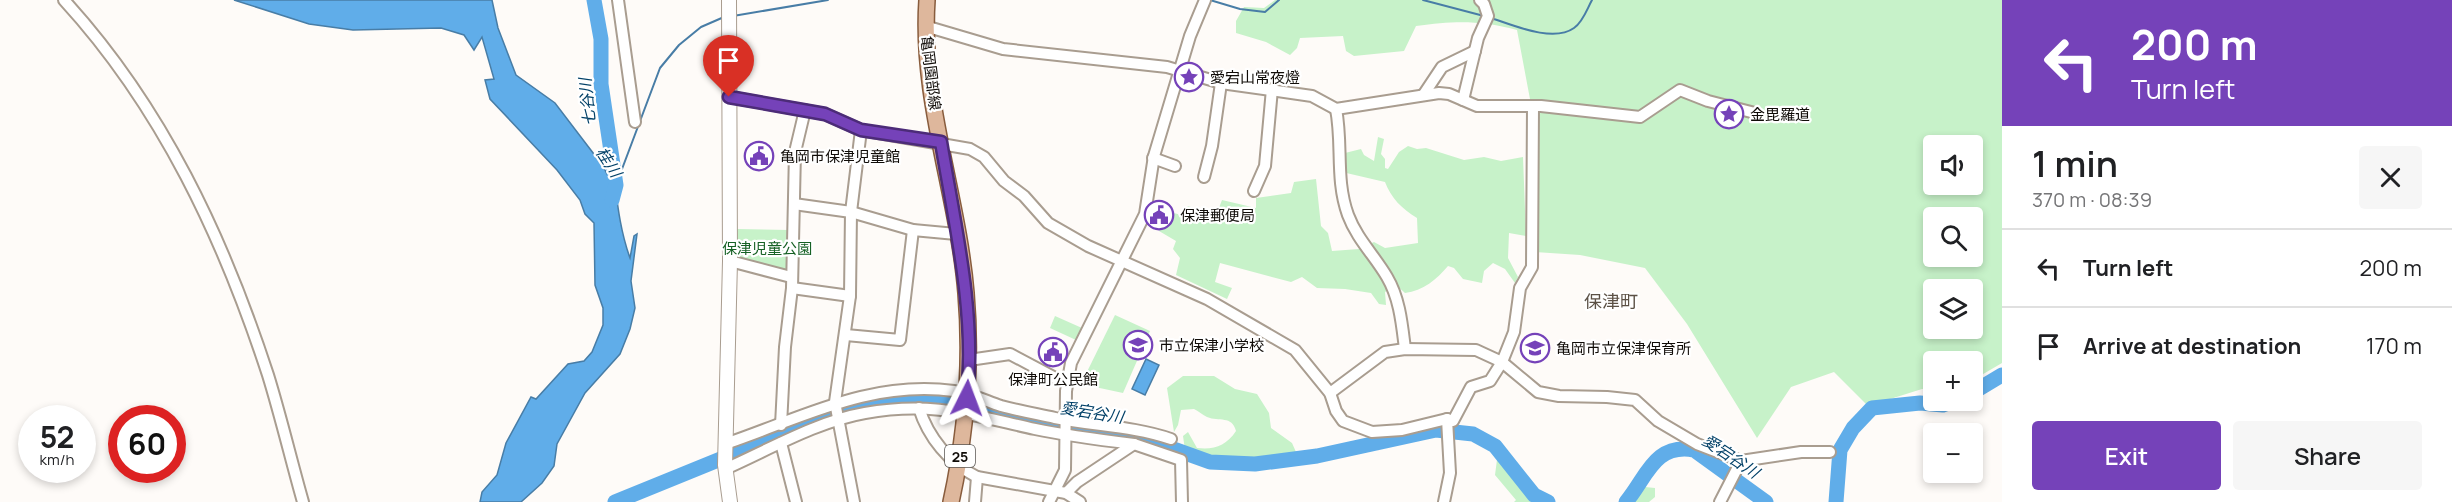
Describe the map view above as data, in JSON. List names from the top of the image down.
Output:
{
  "streets": {
    "main road": ["亀岡園部線", "25"]
  },
  "districts": ["保津町"],
  "water": ["七谷川", "桂川", "愛宕谷川"],
  "parks": ["保津児童公園"],
  "places": {
    "place": ["愛宕山常夜燈", "金毘羅道"],
    "public building": ["亀岡市保津児童館", "保津郵便局", "保津町公民館"],
    "school or university": ["市立保津小学校", "亀岡市立保津保育所"]
  },
  "page": {
    "turn": ["200 m", "Turn left"],
    "heading": ["1 min", "370 m · 08:39"],
    "map_buttons": ["+", "−"],
    "list": [
      {
        "name": "Turn left",
        "value": "200 m"
      },
      {
        "name": "Arrive at destination",
        "value": "170 m"
      }
    ],
    "speed": "52 km/h",
    "limit": "60",
    "buttons": ["Exit", "Share"]
  }
}
